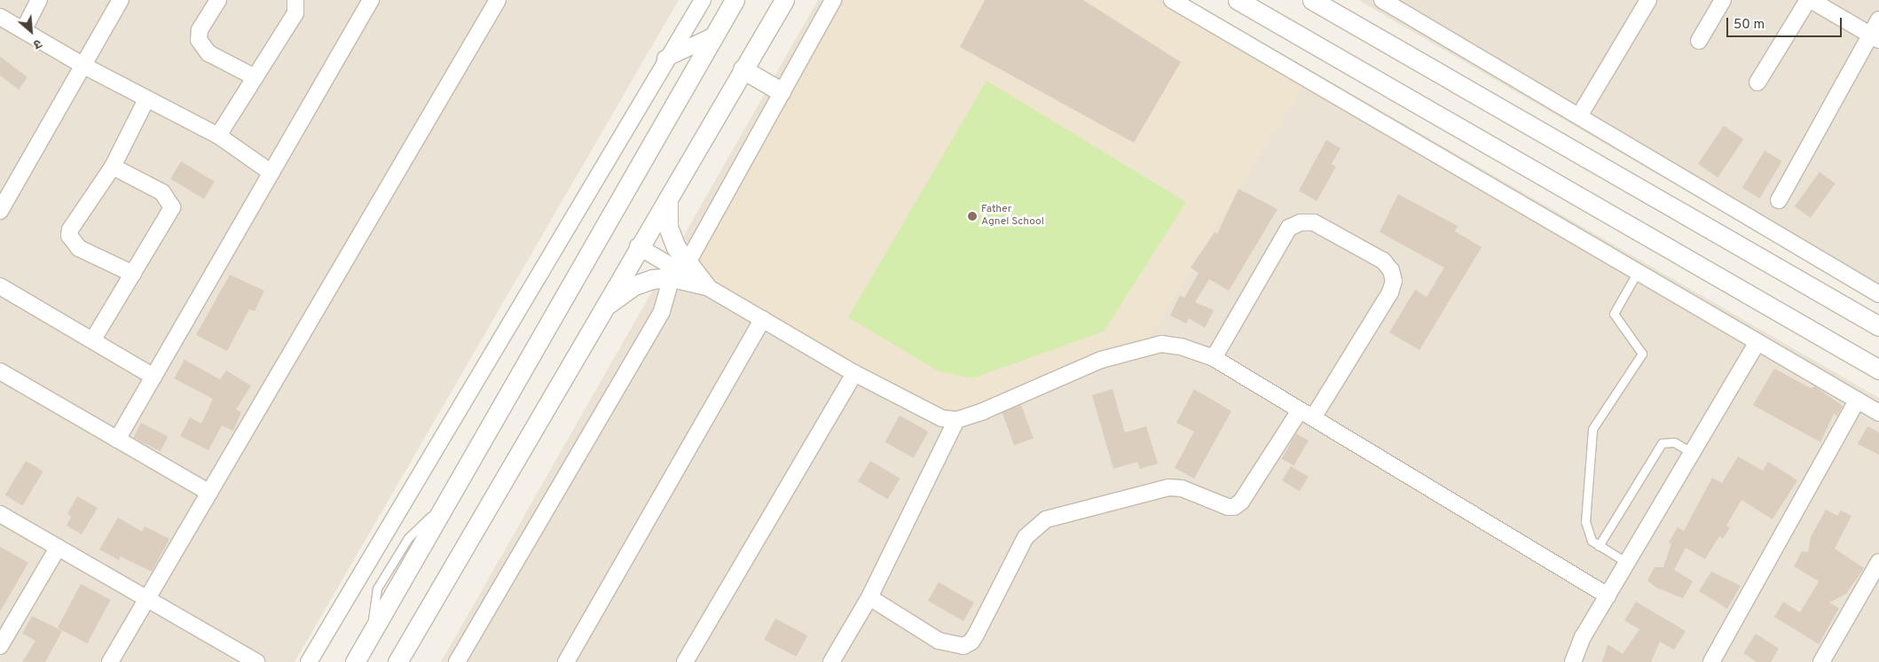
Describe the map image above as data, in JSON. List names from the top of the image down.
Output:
{
  "places": ["Father Agnel School"],
  "scale_bar": "50 m",
  "north": "bottom right"
}
